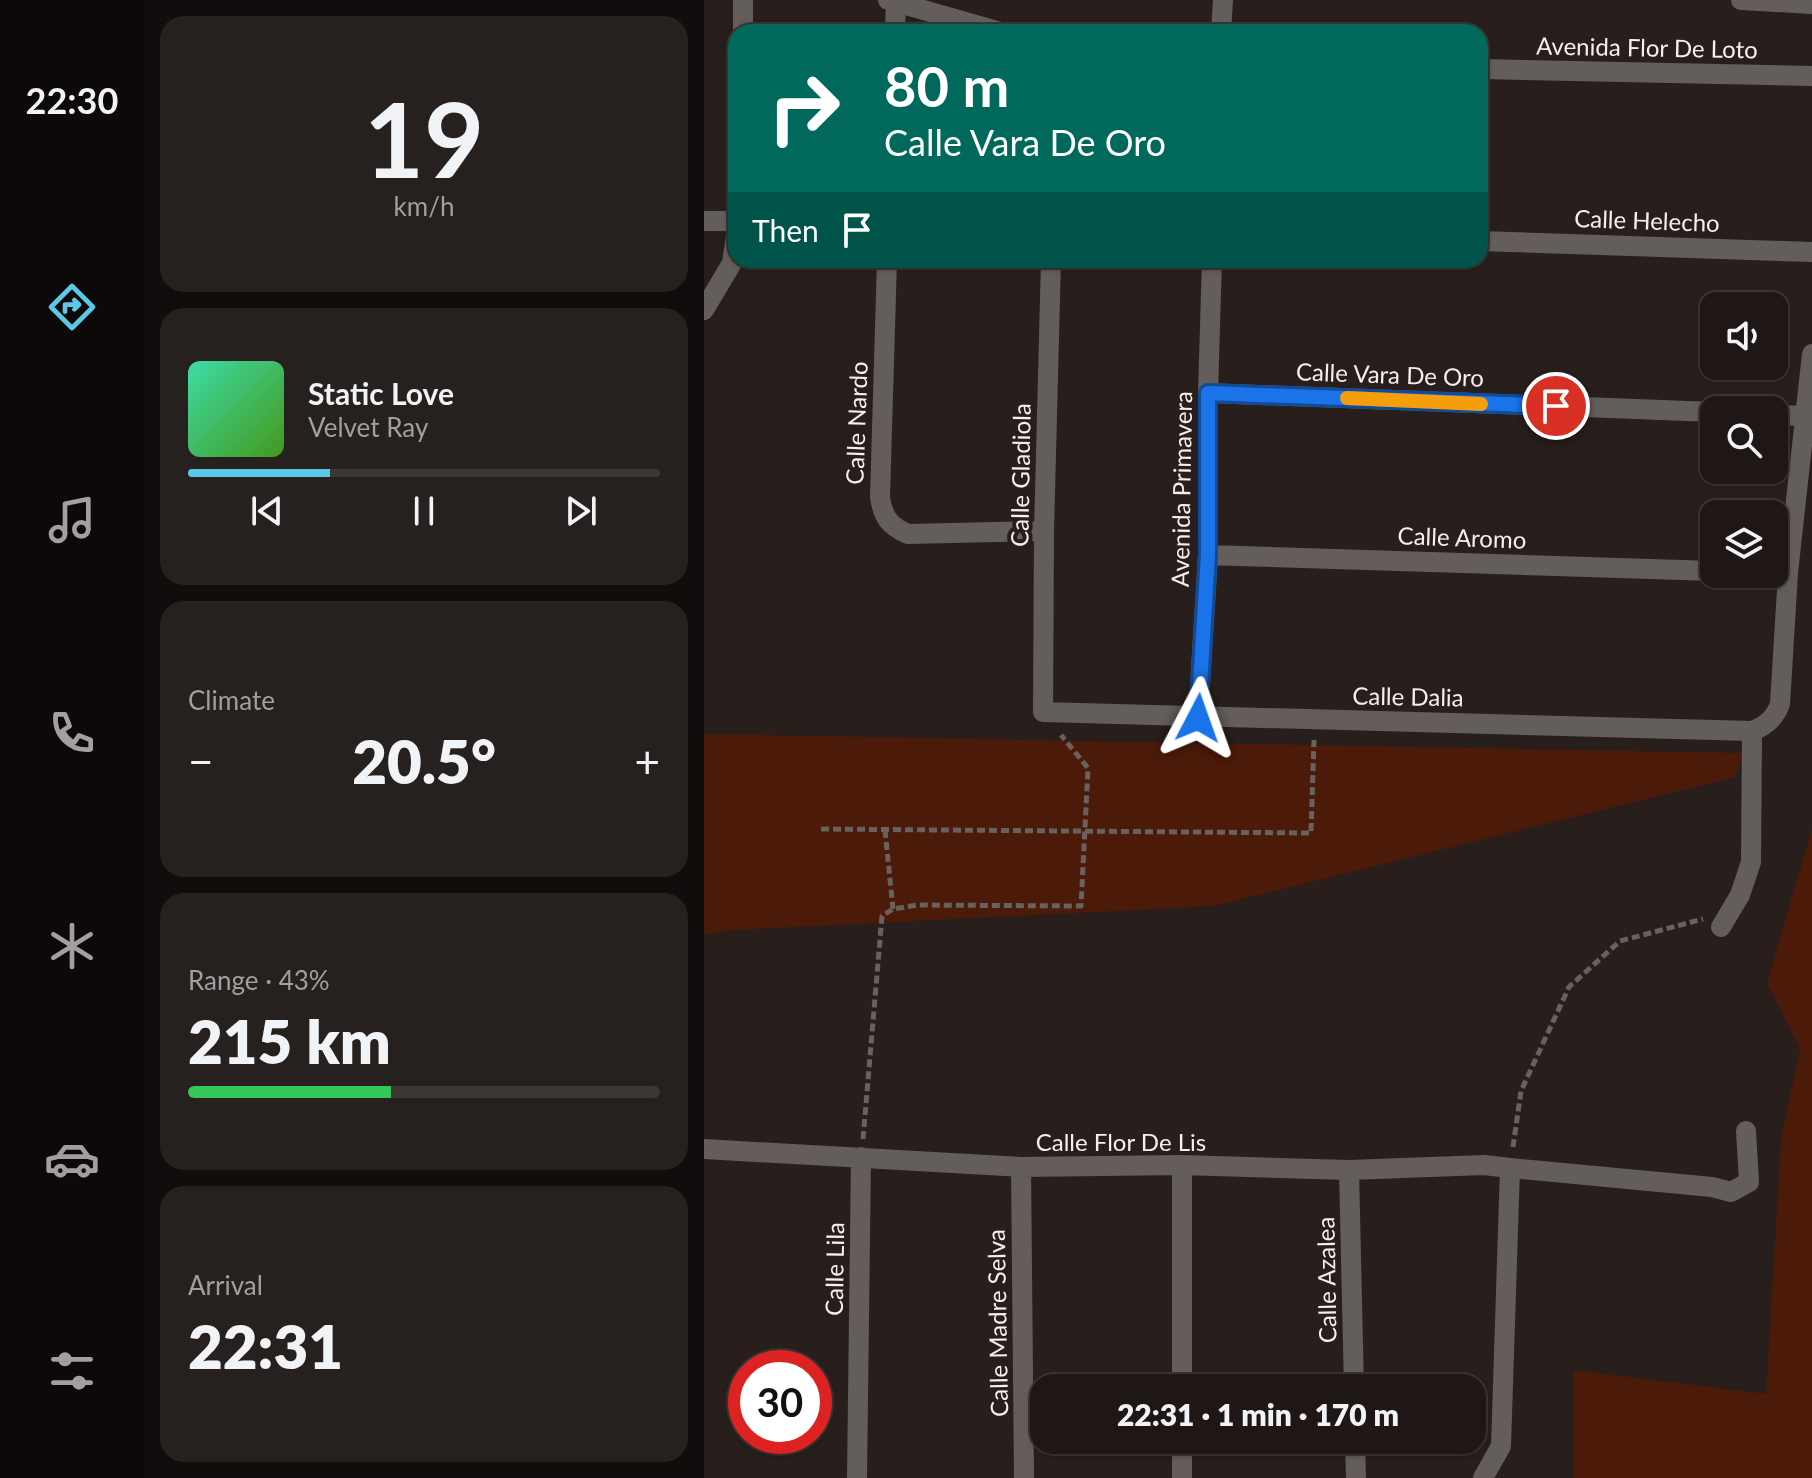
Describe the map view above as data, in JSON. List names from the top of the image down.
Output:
{
  "streets": {
    "street": [
      "Avenida Flor De Loto",
      "Calle Helecho",
      "Calle Vara De Oro",
      "Calle Nardo",
      "Calle Gladiola",
      "Avenida Primavera",
      "Calle Aromo",
      "Calle Dalia",
      "Calle Flor De Lis",
      "Calle Lila",
      "Calle Azalea",
      "Calle Madre Selva"
    ]
  },
  "crossings": [
    ["Calle Vara De Oro", "Avenida Primavera"],
    ["Calle Nardo", "Calle Gladiola"],
    ["Calle Gladiola", "Calle Dalia"],
    ["Avenida Primavera", "Calle Aromo"],
    ["Avenida Primavera", "Calle Dalia"],
    ["Calle Flor De Lis", "Calle Lila"],
    ["Calle Flor De Lis", "Calle Azalea"],
    ["Calle Flor De Lis", "Calle Madre Selva"]
  ],
  "page": {
    "tabs": "22:30",
    "tile": [
      ["19", "km/h"],
      "Climate",
      ["Range · 43%", "215 km"],
      ["Arrival", "22:31"]
    ],
    "turn": ["80 m", "Calle Vara De Oro"],
    "then": "Then",
    "song": ["Static Love", "Velvet Ray"],
    "heat": ["−", "20.5°", "+"],
    "limit": "30",
    "trip": "22:31 · 1 min · 170 m"
  }
}
